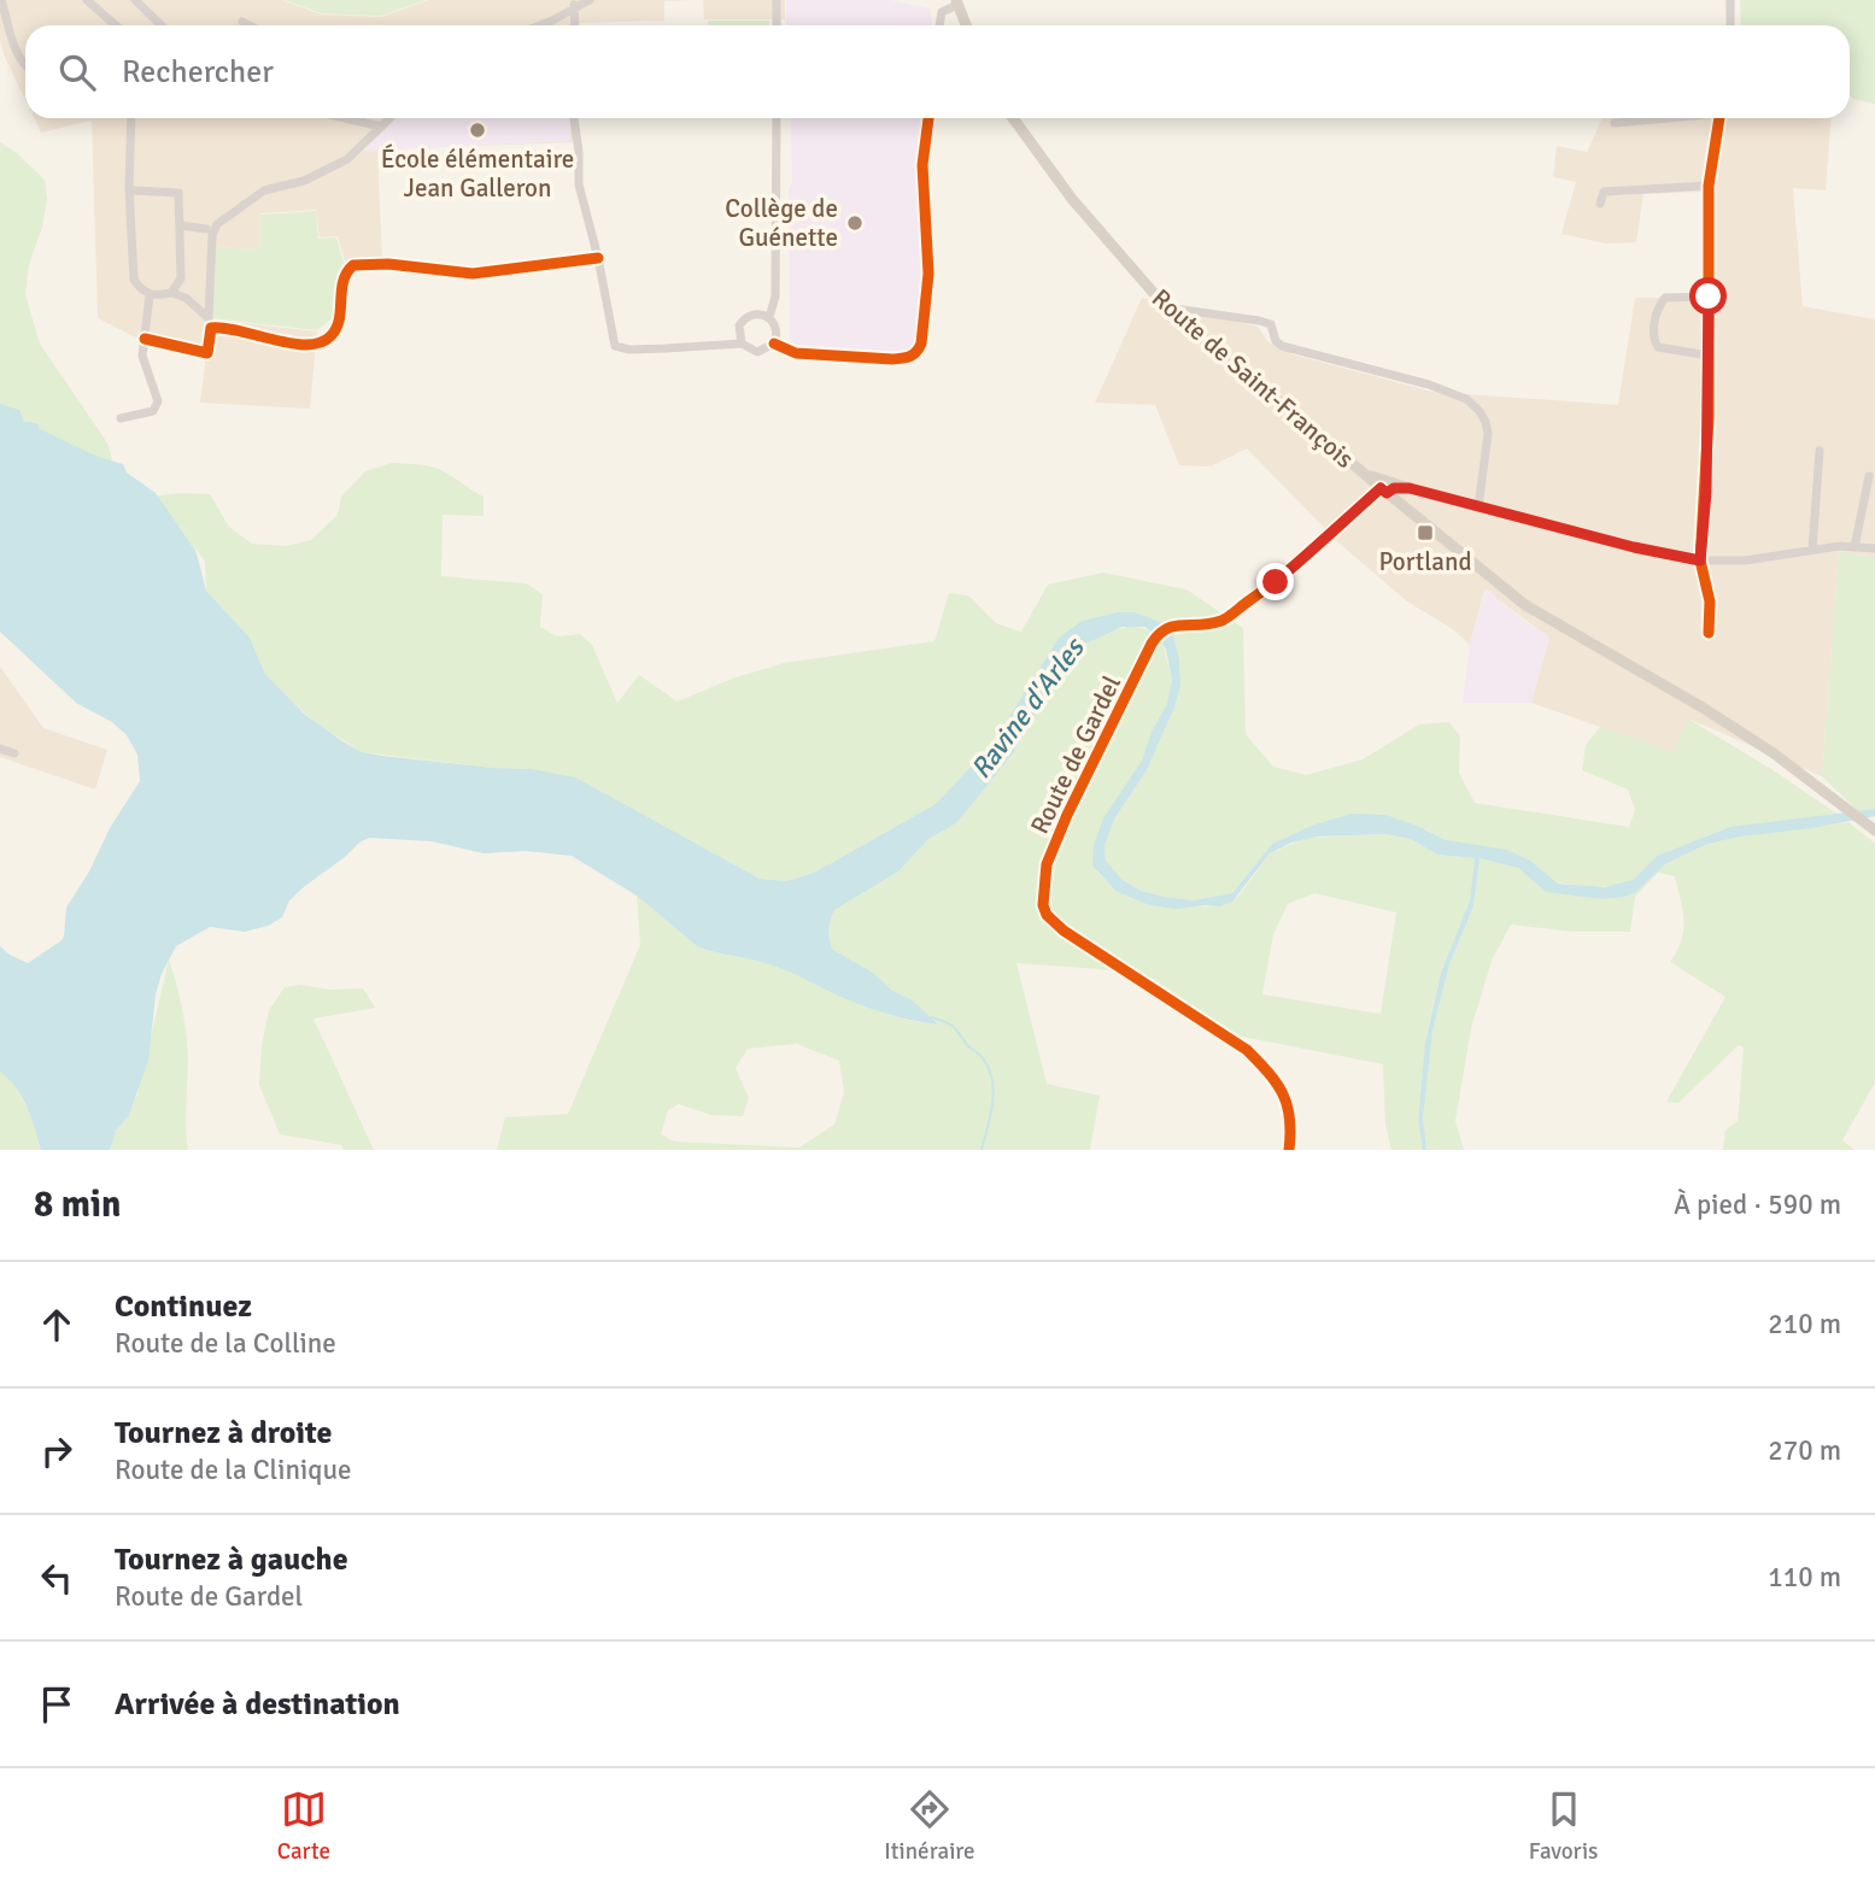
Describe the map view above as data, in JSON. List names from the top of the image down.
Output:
{
  "streets": {
    "main road": ["Route de Saint-François"],
    "street": ["Route de Gardel"]
  },
  "crossings": [
    ["Route de Saint-François", "Route de Gardel"]
  ],
  "water": ["Ravine d'Arles"],
  "places": {
    "other": ["École élémentaire Jean Galleron", "Collège de Guénette"],
    "transit": ["Portland"]
  },
  "page": {
    "search": "Rechercher",
    "heading": ["8 min", "À pied · 590 m"],
    "list": [
      ["Continuez", "Route de la Colline", "210 m"],
      ["Tournez à droite", "Route de la Clinique", "270 m"],
      ["Tournez à gauche", "Route de Gardel", "110 m"],
      "Arrivée à destination"
    ],
    "nav": ["Carte", "Itinéraire", "Favoris"]
  }
}
